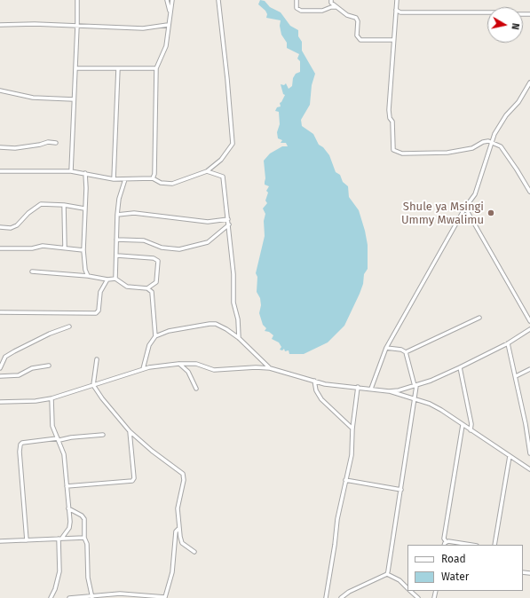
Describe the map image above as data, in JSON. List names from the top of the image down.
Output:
{
  "places": ["Shule ya Msingi Ummy Mwalimu"],
  "legend": ["Road", "Water"],
  "north": "right"
}
